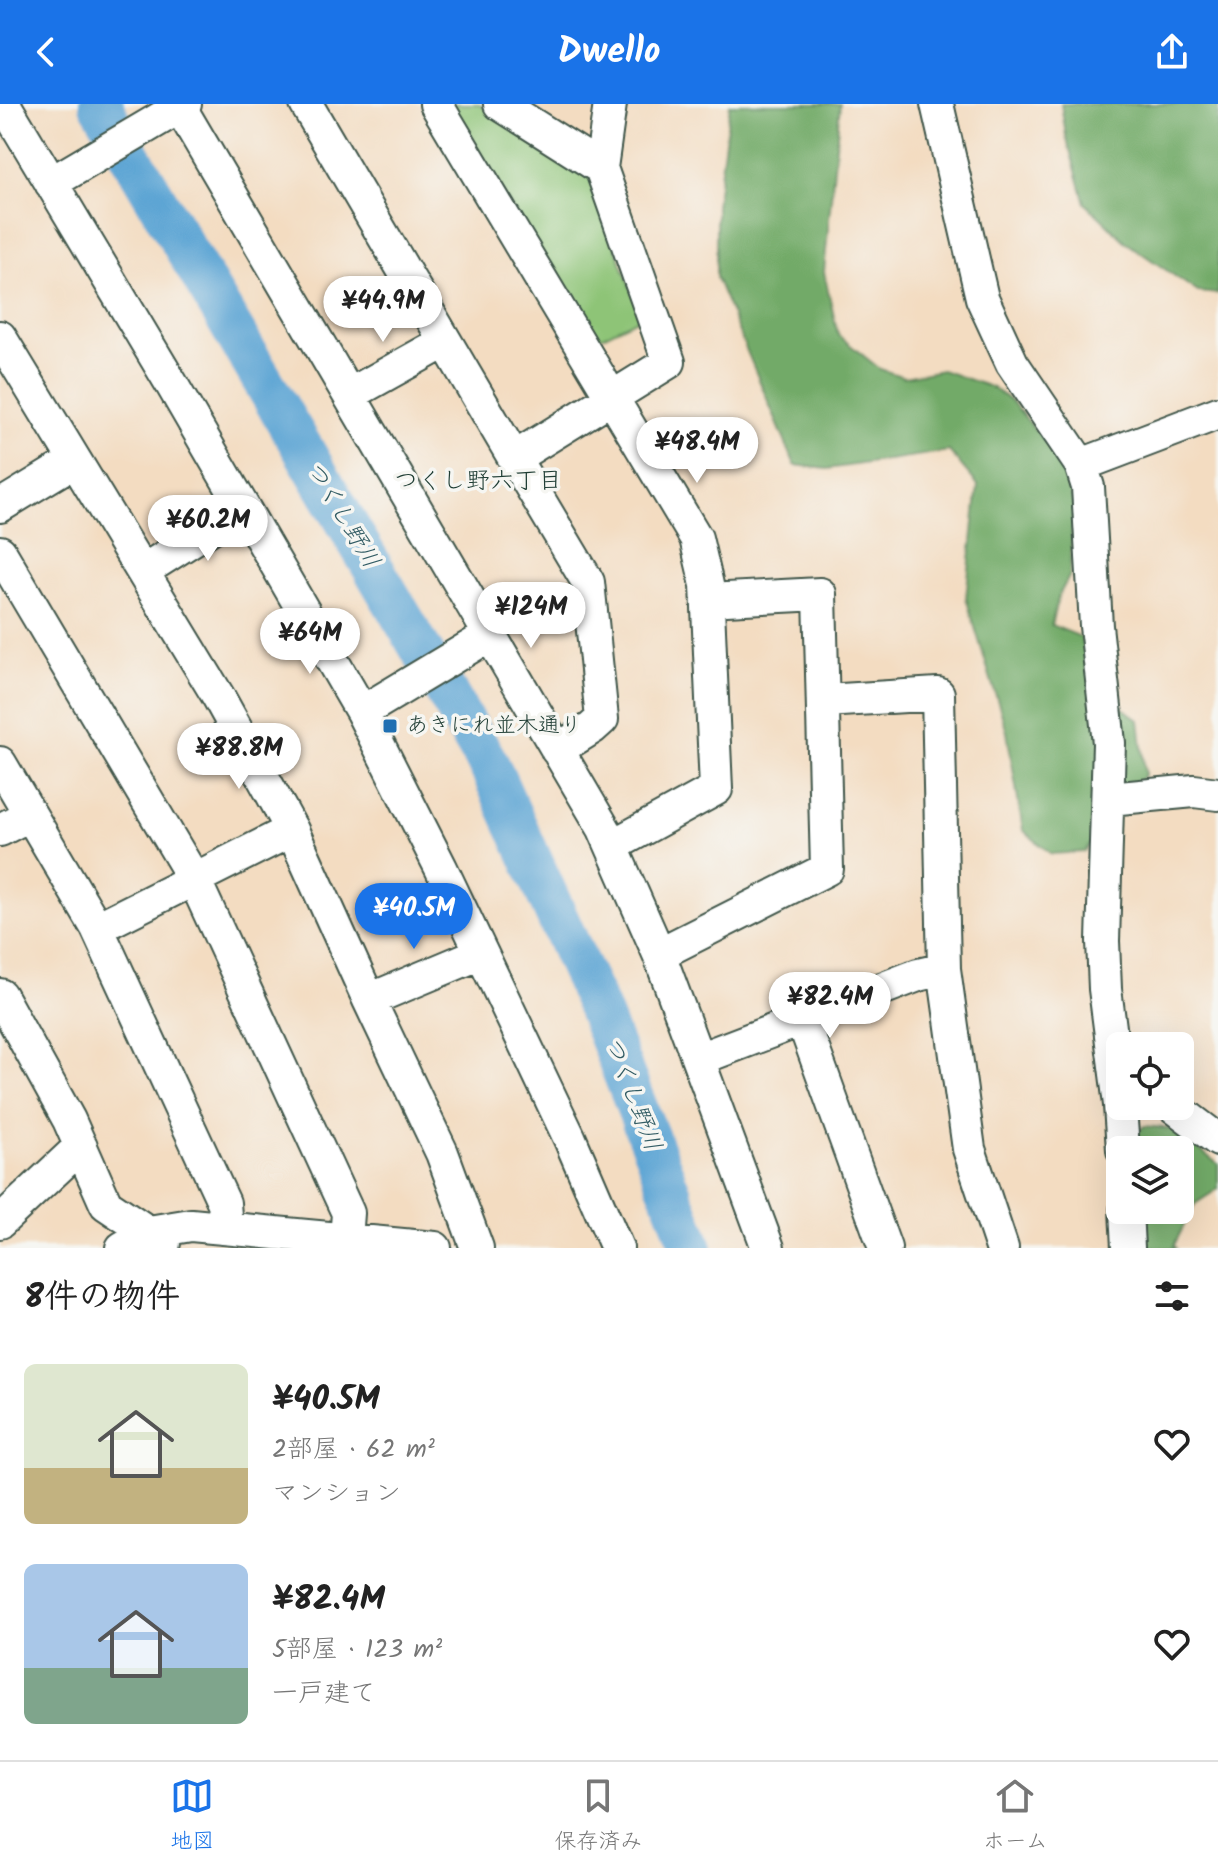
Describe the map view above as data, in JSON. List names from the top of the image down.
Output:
{
  "districts": ["つくし野六丁目"],
  "water": ["つくし野川"],
  "places": {
    "transit": ["あきにれ並木通り"]
  },
  "page": {
    "header": "Dwello",
    "price": [
      "¥44.9M",
      "¥48.4M",
      "¥60.2M",
      "¥124M",
      "¥64M",
      "¥88.8M",
      "¥40.5M",
      "¥82.4M"
    ],
    "heading": "8件の物件",
    "list": [
      {
        "name": "¥40.5M",
        "note": "2部屋 · 62 m² · マンション"
      },
      {
        "name": "¥82.4M",
        "note": "5部屋 · 123 m² · 一戸建て"
      }
    ],
    "tabs": ["地図", "保存済み", "ホーム"]
  }
}
